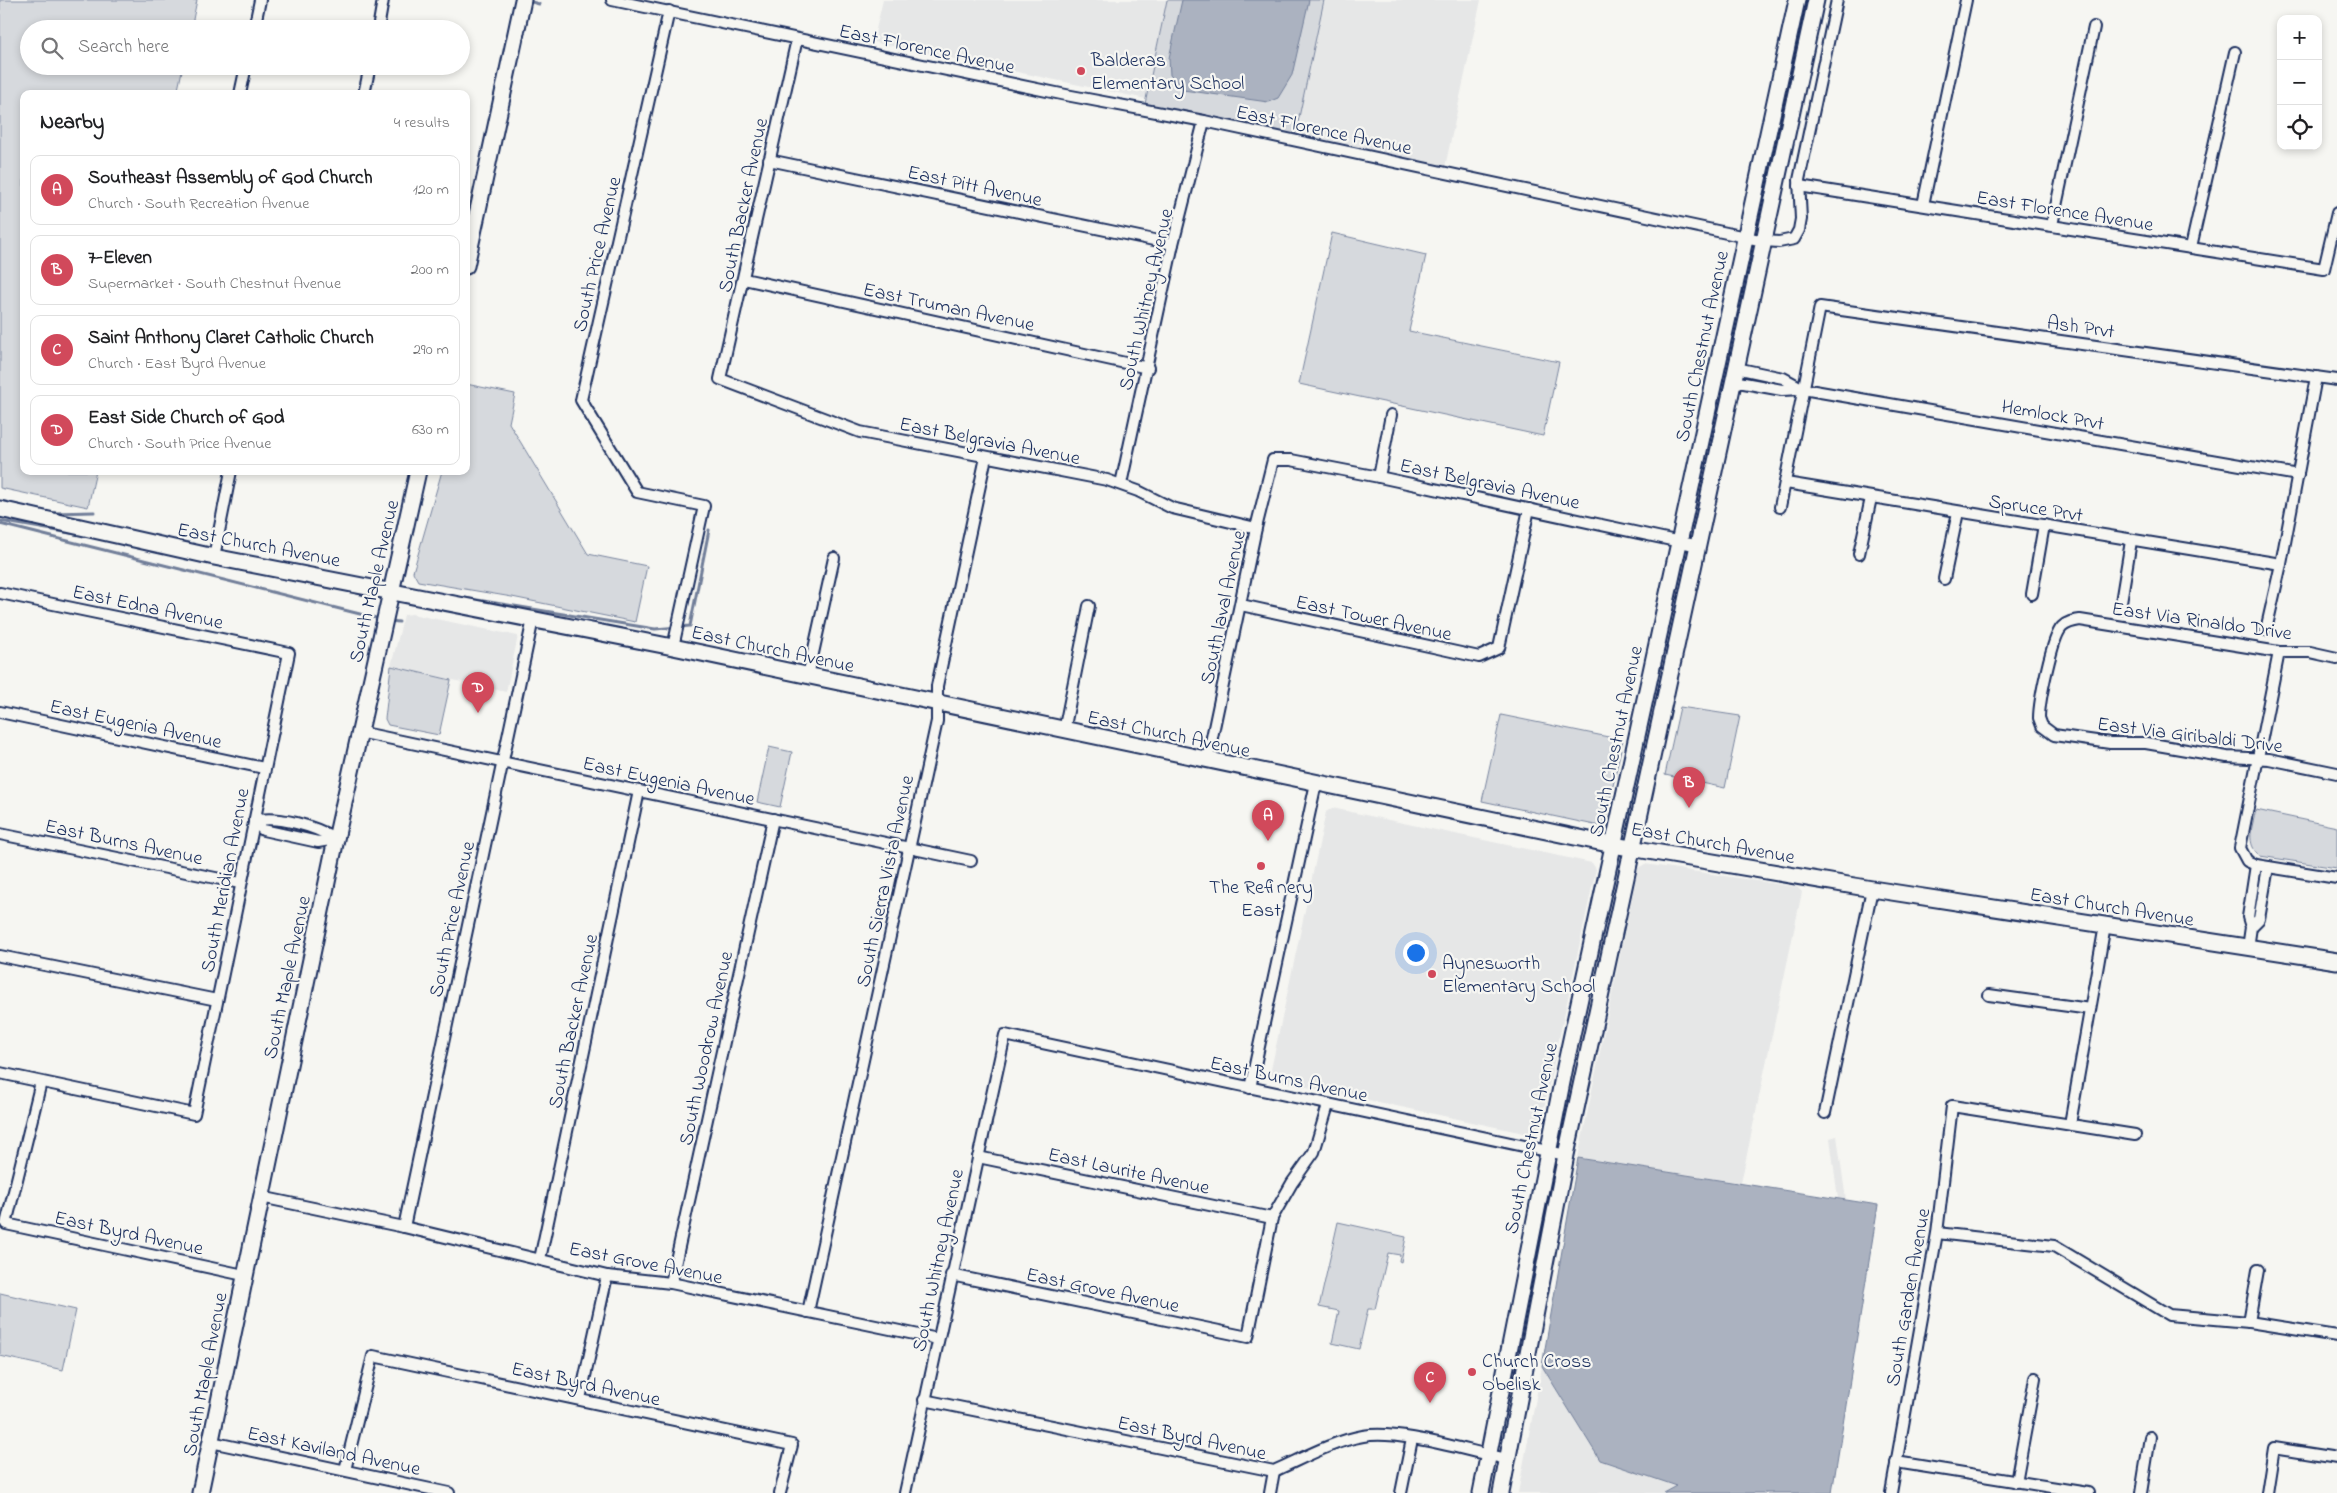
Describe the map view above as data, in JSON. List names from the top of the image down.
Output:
{
  "streets": {
    "main road": ["South Chestnut Avenue", "East Church Avenue", "South Maple Avenue"],
    "street": [
      "East Florence Avenue",
      "East Pitt Avenue",
      "South Backer Avenue",
      "South Price Avenue",
      "South Whitney Avenue",
      "East Truman Avenue",
      "Ash Prvt",
      "Hemlock Prvt",
      "East Belgravia Avenue",
      "Spruce Prvt",
      "East Edna Avenue",
      "South laval Avenue",
      "East Tower Avenue",
      "East Via Rinaldo Drive",
      "East Eugenia Avenue",
      "East Via Giribaldi Drive",
      "East Burns Avenue",
      "South Meridian Avenue",
      "South Sierra Vista Avenue",
      "South Woodrow Avenue",
      "East Laurite Avenue",
      "East Byrd Avenue",
      "East Grove Avenue",
      "South Garden Avenue",
      "East Kaviland Avenue"
    ]
  },
  "crossings": [
    ["East Florence Avenue", "South Backer Avenue"],
    ["East Florence Avenue", "South Price Avenue"],
    ["East Florence Avenue", "South Whitney Avenue"],
    ["East Florence Avenue", "South Chestnut Avenue"],
    ["East Pitt Avenue", "South Backer Avenue"],
    ["East Pitt Avenue", "South Whitney Avenue"],
    ["South Backer Avenue", "East Truman Avenue"],
    ["South Backer Avenue", "East Belgravia Avenue"],
    ["South Backer Avenue", "East Eugenia Avenue"],
    ["South Backer Avenue", "East Grove Avenue"],
    ["South Price Avenue", "East Church Avenue"],
    ["South Price Avenue", "East Eugenia Avenue"],
    ["South Price Avenue", "East Grove Avenue"],
    ["South Whitney Avenue", "East Truman Avenue"],
    ["South Whitney Avenue", "East Belgravia Avenue"],
    ["South Whitney Avenue", "East Burns Avenue"],
    ["South Whitney Avenue", "East Laurite Avenue"],
    ["South Whitney Avenue", "East Byrd Avenue"],
    ["South Whitney Avenue", "East Grove Avenue"],
    ["Ash Prvt", "Hemlock Prvt"],
    ["South Chestnut Avenue", "Hemlock Prvt"],
    ["South Chestnut Avenue", "East Belgravia Avenue"],
    ["South Chestnut Avenue", "East Church Avenue"],
    ["South Chestnut Avenue", "East Burns Avenue"],
    ["South Chestnut Avenue", "East Byrd Avenue"],
    ["East Belgravia Avenue", "South laval Avenue"],
    ["East Belgravia Avenue", "East Tower Avenue"],
    ["East Belgravia Avenue", "South Sierra Vista Avenue"],
    ["East Church Avenue", "South Maple Avenue"],
    ["East Church Avenue", "South laval Avenue"],
    ["East Church Avenue", "South Sierra Vista Avenue"],
    ["South Maple Avenue", "East Eugenia Avenue"],
    ["South Maple Avenue", "East Byrd Avenue"],
    ["South Maple Avenue", "East Grove Avenue"],
    ["South Maple Avenue", "East Kaviland Avenue"],
    ["East Edna Avenue", "South Meridian Avenue"],
    ["South laval Avenue", "East Tower Avenue"],
    ["East Via Rinaldo Drive", "East Via Giribaldi Drive"],
    ["East Eugenia Avenue", "South Meridian Avenue"],
    ["East Eugenia Avenue", "South Sierra Vista Avenue"],
    ["East Eugenia Avenue", "South Woodrow Avenue"],
    ["East Burns Avenue", "South Meridian Avenue"],
    ["South Meridian Avenue", "East Byrd Avenue"],
    ["South Sierra Vista Avenue", "East Grove Avenue"],
    ["South Woodrow Avenue", "East Grove Avenue"],
    ["East Laurite Avenue", "East Grove Avenue"],
    ["East Byrd Avenue", "East Kaviland Avenue"]
  ],
  "places": [
    "Balderas Elementary School",
    "The Refinery East",
    "Aynesworth Elementary School",
    "Church Cross Obelisk"
  ],
  "page": {
    "map_buttons": ["+", "−"],
    "search": "Search here",
    "heading": ["Nearby", "4 results"],
    "list": [
      {
        "mark": "A",
        "name": "Southeast Assembly of God Church",
        "note": "Church · South Recreation Avenue",
        "value": "120 m"
      },
      {
        "mark": "B",
        "name": "7-Eleven",
        "note": "Supermarket · South Chestnut Avenue",
        "value": "200 m"
      },
      {
        "mark": "C",
        "name": "Saint Anthony Claret Catholic Church",
        "note": "Church · East Byrd Avenue",
        "value": "290 m"
      },
      {
        "mark": "D",
        "name": "East Side Church of God",
        "note": "Church · South Price Avenue",
        "value": "630 m"
      }
    ],
    "pins": [
      "D",
      "B",
      "A",
      "C"
    ]
  }
}
